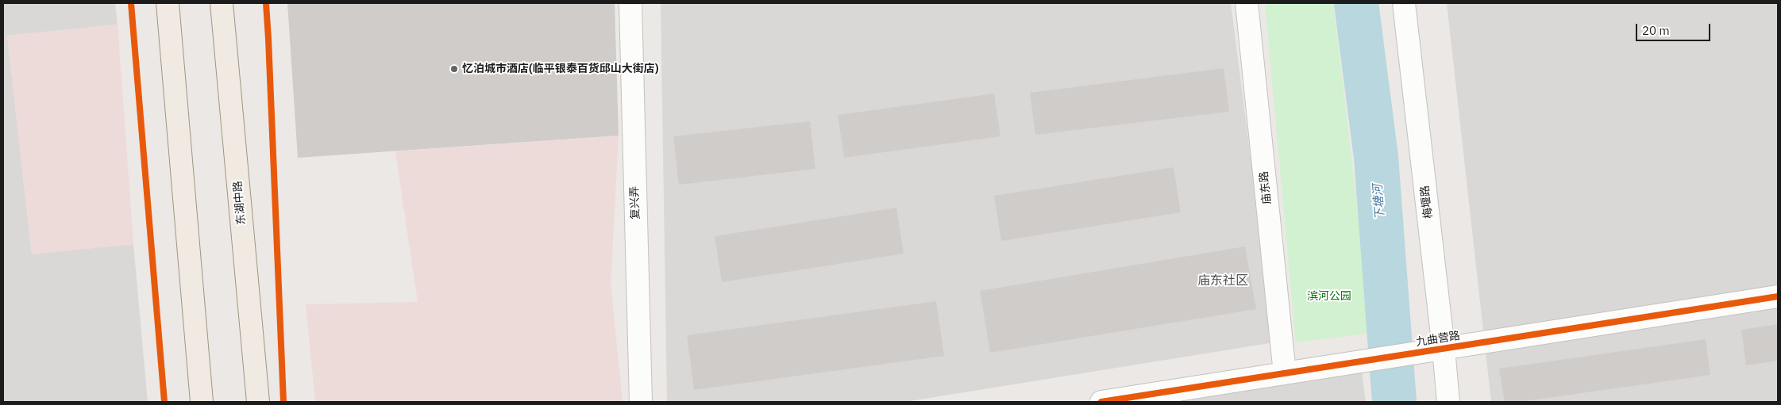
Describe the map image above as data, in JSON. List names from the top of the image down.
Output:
{
  "streets": {
    "main road": ["东湖中路"],
    "street": [
      "庙东路",
      "梅堰路",
      "复兴弄",
      "九曲营路"
    ]
  },
  "crossings": [
    ["庙东路", "九曲营路"],
    ["梅堰路", "九曲营路"]
  ],
  "districts": ["庙东社区"],
  "water": ["下塘河"],
  "parks": ["滨河公园"],
  "places": ["忆泊城市酒店(临平银泰百货邱山大街店)"],
  "scale_bar": "20 m"
}
